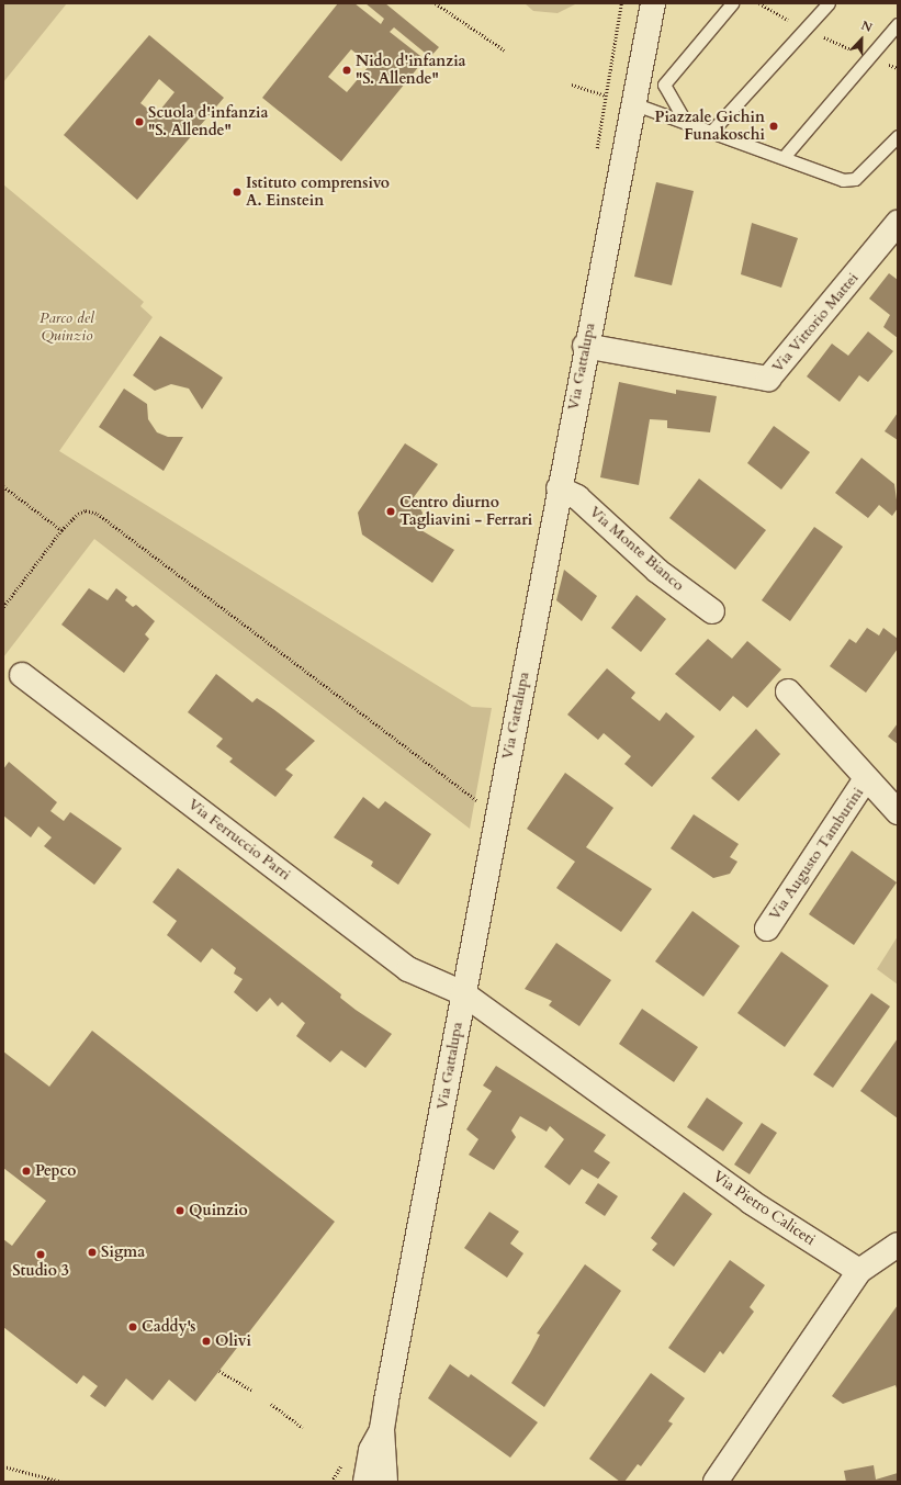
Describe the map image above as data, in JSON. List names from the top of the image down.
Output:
{
  "streets": {
    "street": [
      "Via Vittorio Mattei",
      "Via Gattalupa",
      "Via Monte Bianco",
      "Via Ferruccio Parri",
      "Via Augusto Tamburini",
      "Via Pietro Caliceti"
    ]
  },
  "crossings": [
    ["Via Vittorio Mattei", "Via Gattalupa"],
    ["Via Gattalupa", "Via Monte Bianco"],
    ["Via Gattalupa", "Via Ferruccio Parri"],
    ["Via Gattalupa", "Via Pietro Caliceti"],
    ["Via Ferruccio Parri", "Via Pietro Caliceti"]
  ],
  "parks": ["Parco del Quinzio"],
  "places": [
    "Nido d'infanzia \"S. Allende\"",
    "Scuola d'infanzia \"S. Allende\"",
    "Piazzale Gichin Funakoschi",
    "Istituto comprensivo A. Einstein",
    "Centro diurno Tagliavini - Ferrari",
    "Pepco",
    "Quinzio",
    "Sigma",
    "Studio 3",
    "Caddy's",
    "Olivi"
  ],
  "north": "top"
}
